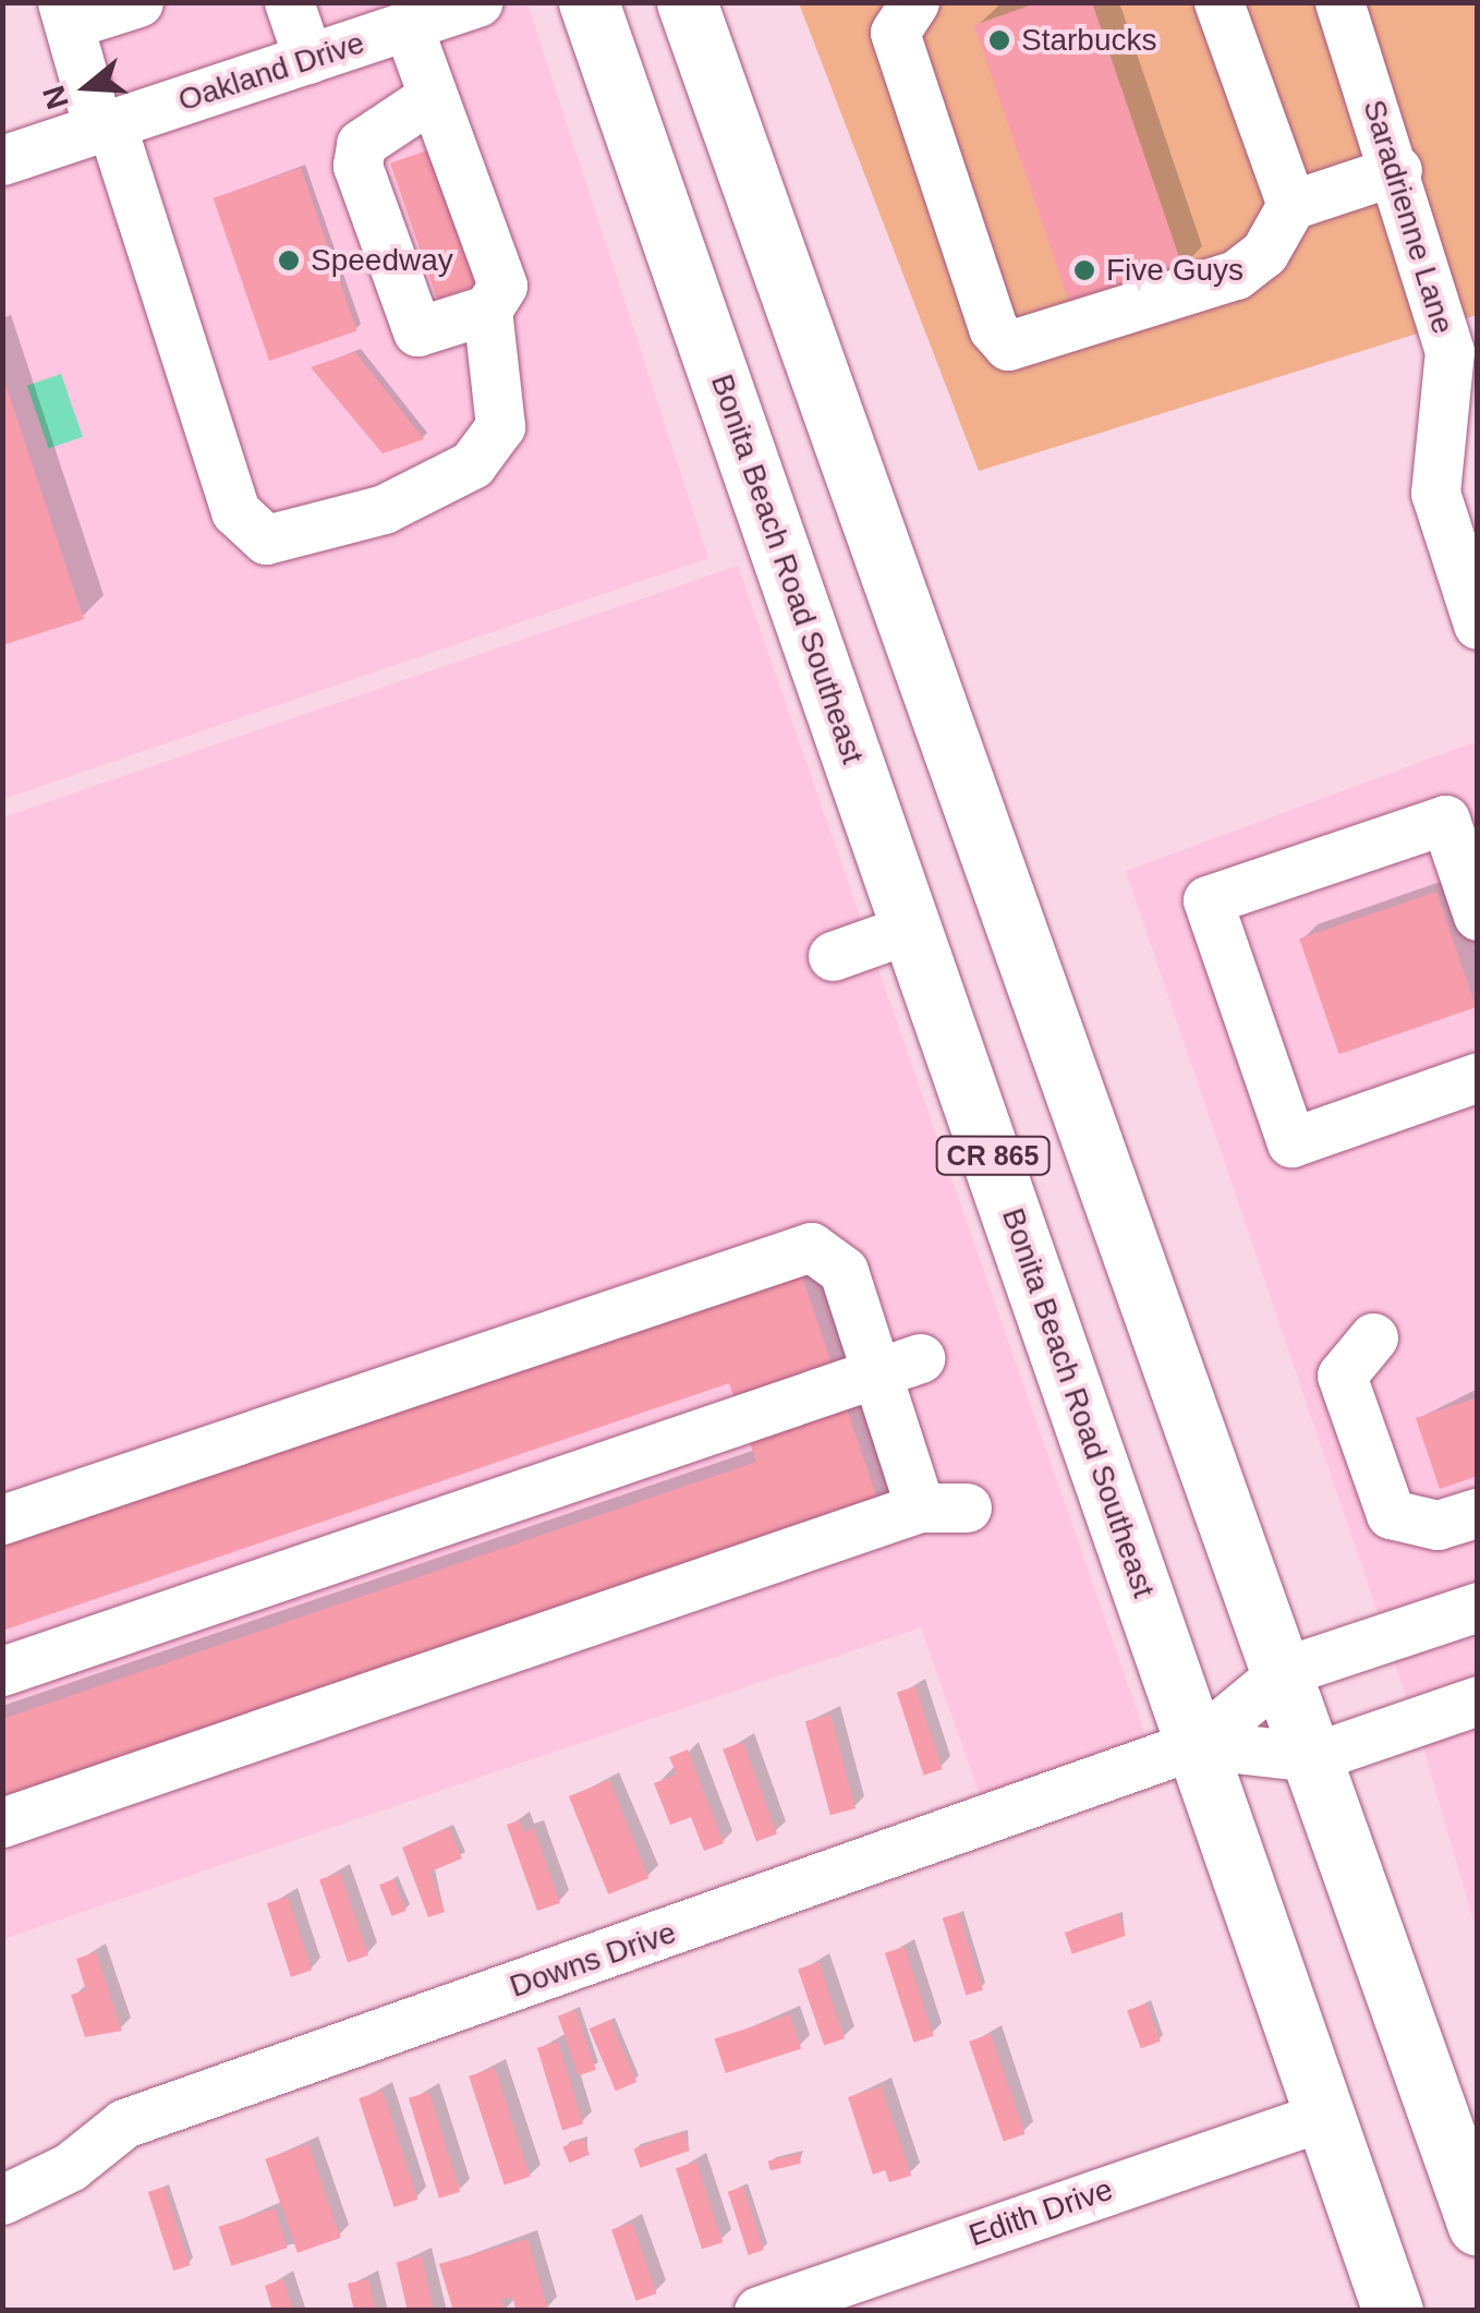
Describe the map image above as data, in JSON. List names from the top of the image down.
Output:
{
  "streets": {
    "main road": ["Bonita Beach Road Southeast", "CR 865"],
    "street": [
      "Oakland Drive",
      "Saradrienne Lane",
      "Downs Drive",
      "Edith Drive"
    ]
  },
  "crossings": [
    ["Bonita Beach Road Southeast", "Downs Drive"],
    ["Bonita Beach Road Southeast", "Edith Drive"]
  ],
  "places": ["Starbucks", "Speedway", "Five Guys"],
  "north": "left"
}
